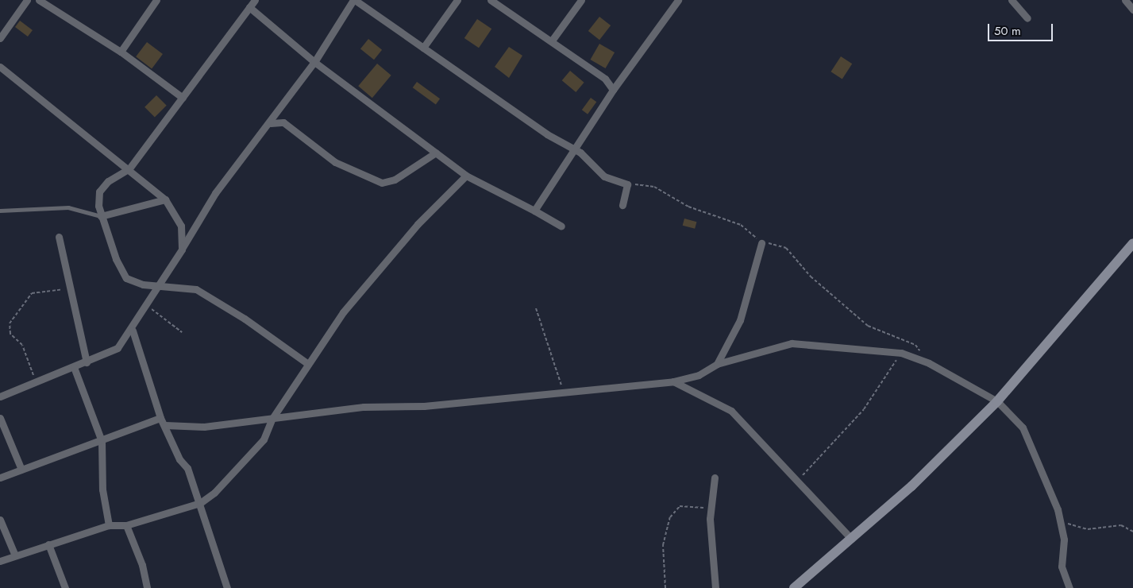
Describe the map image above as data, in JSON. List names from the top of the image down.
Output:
{
  "scale_bar": "50 m"
}
